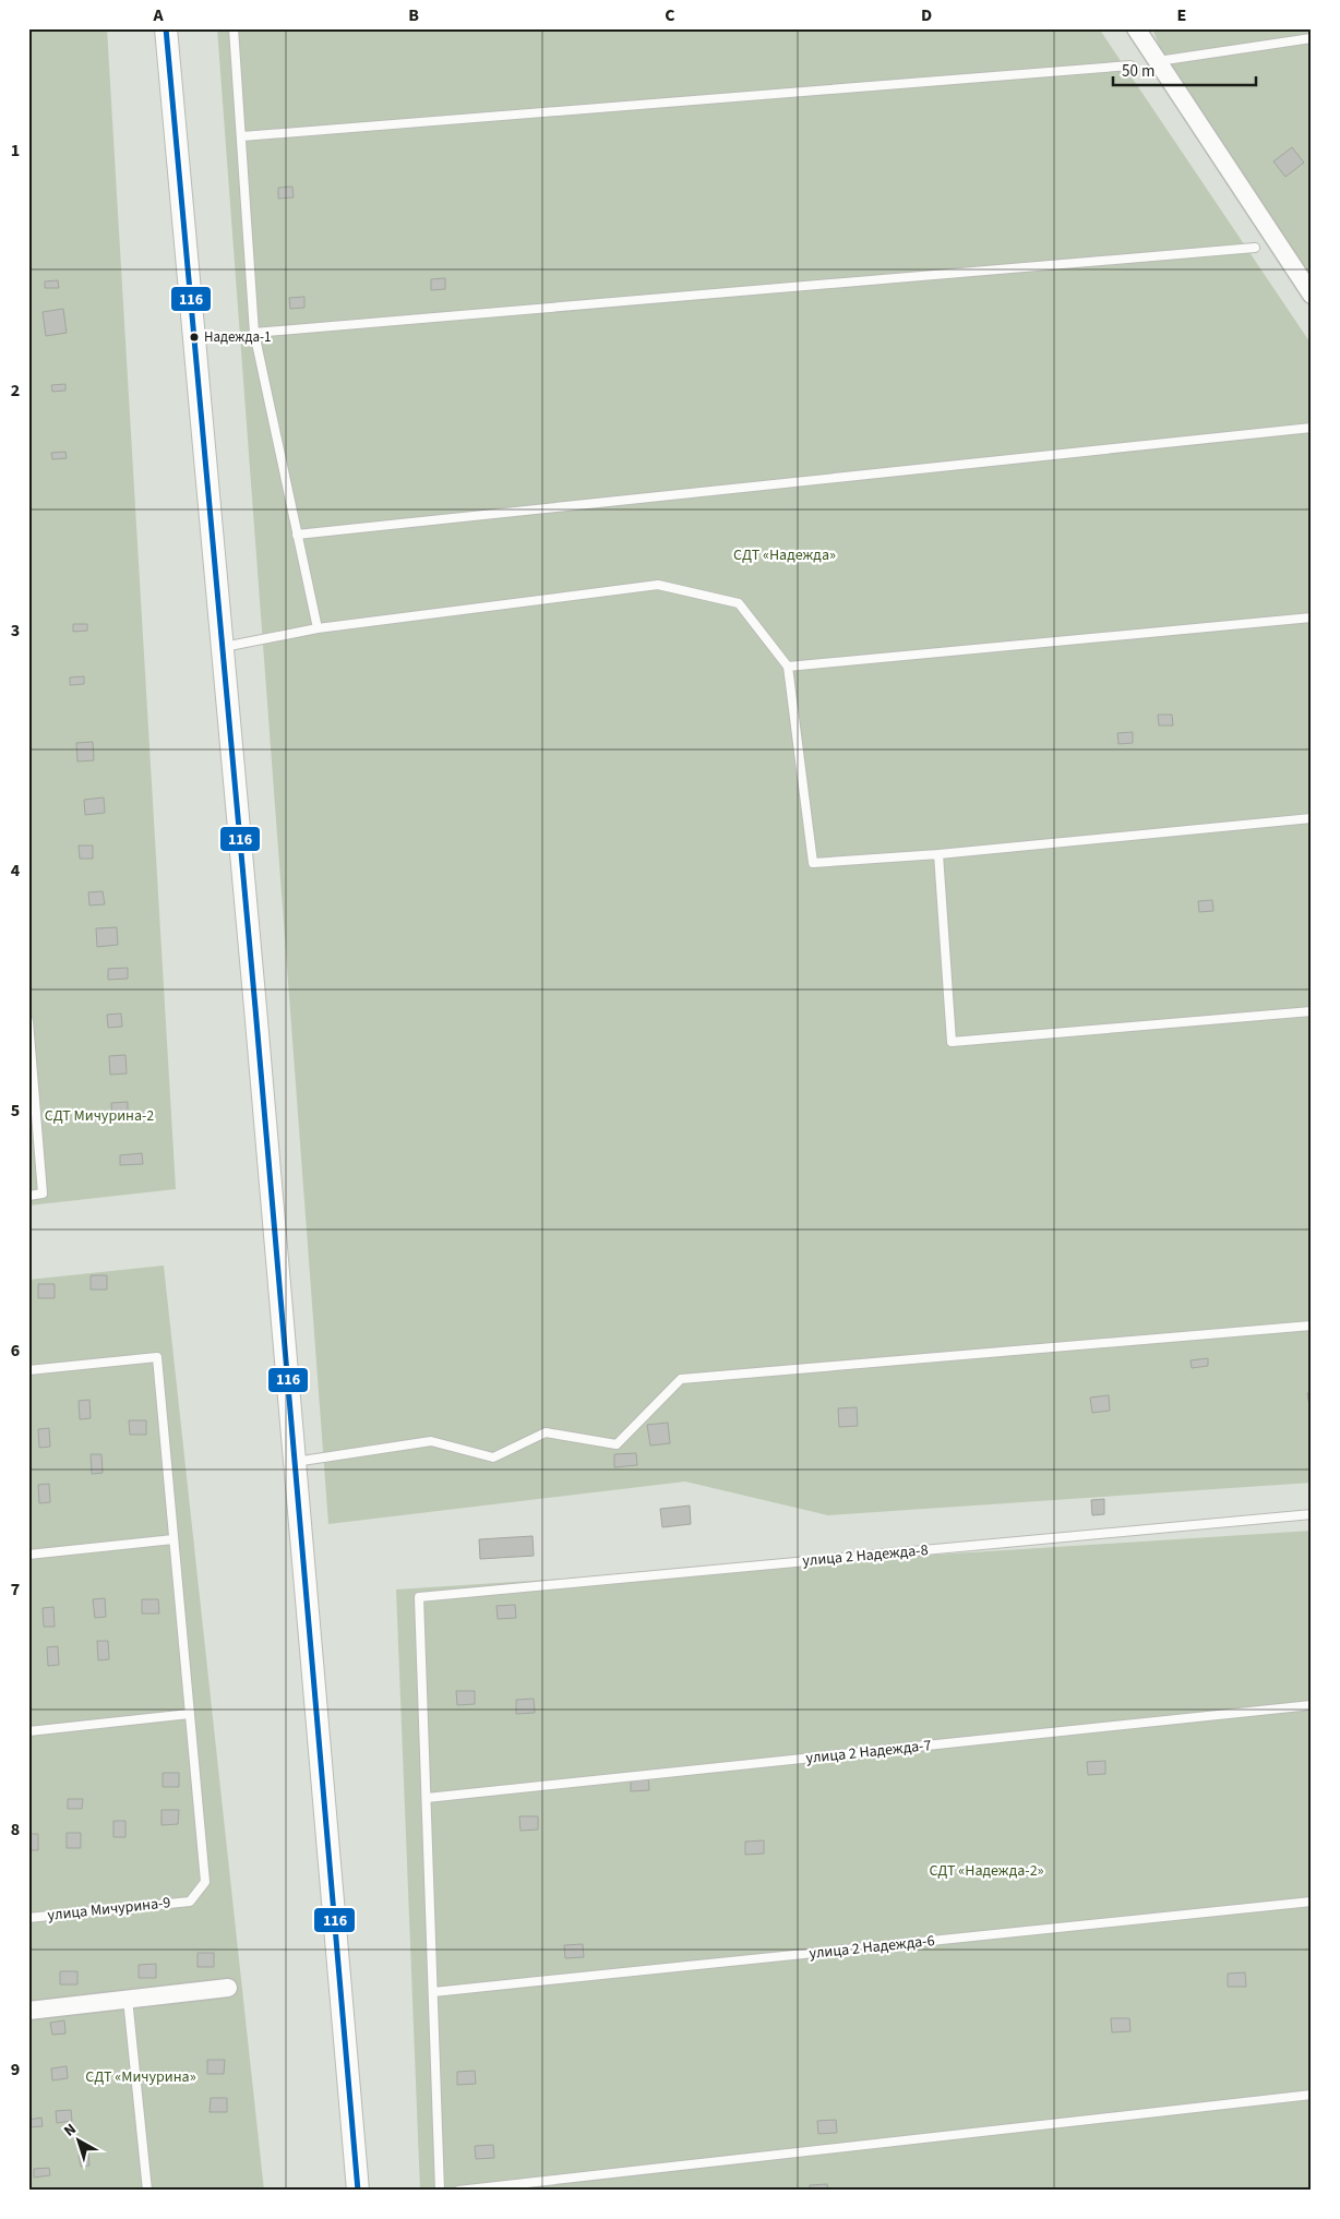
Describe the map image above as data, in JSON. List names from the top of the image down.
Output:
{
  "streets": {
    "lane": [
      "улица 2 Надежда-8",
      "улица 2 Надежда-7",
      "улица Мичурина-9",
      "улица 2 Надежда-6"
    ]
  },
  "crossings": [
    ["улица 2 Надежда-8", "улица 2 Надежда-7"]
  ],
  "parks": [
    "СДТ «Надежда»",
    "СДТ Мичурина-2",
    "СДТ «Надежда-2»",
    "СДТ «Мичурина»"
  ],
  "places": ["Надежда-1"],
  "lines": ["transit line 116"],
  "scale_bar": "50 m",
  "north": "top left",
  "grid": {
    "columns": [
      "A",
      "B",
      "C",
      "D",
      "E"
    ],
    "rows": [
      "1",
      "2",
      "3",
      "4",
      "5",
      "6",
      "7",
      "8",
      "9"
    ]
  }
}
